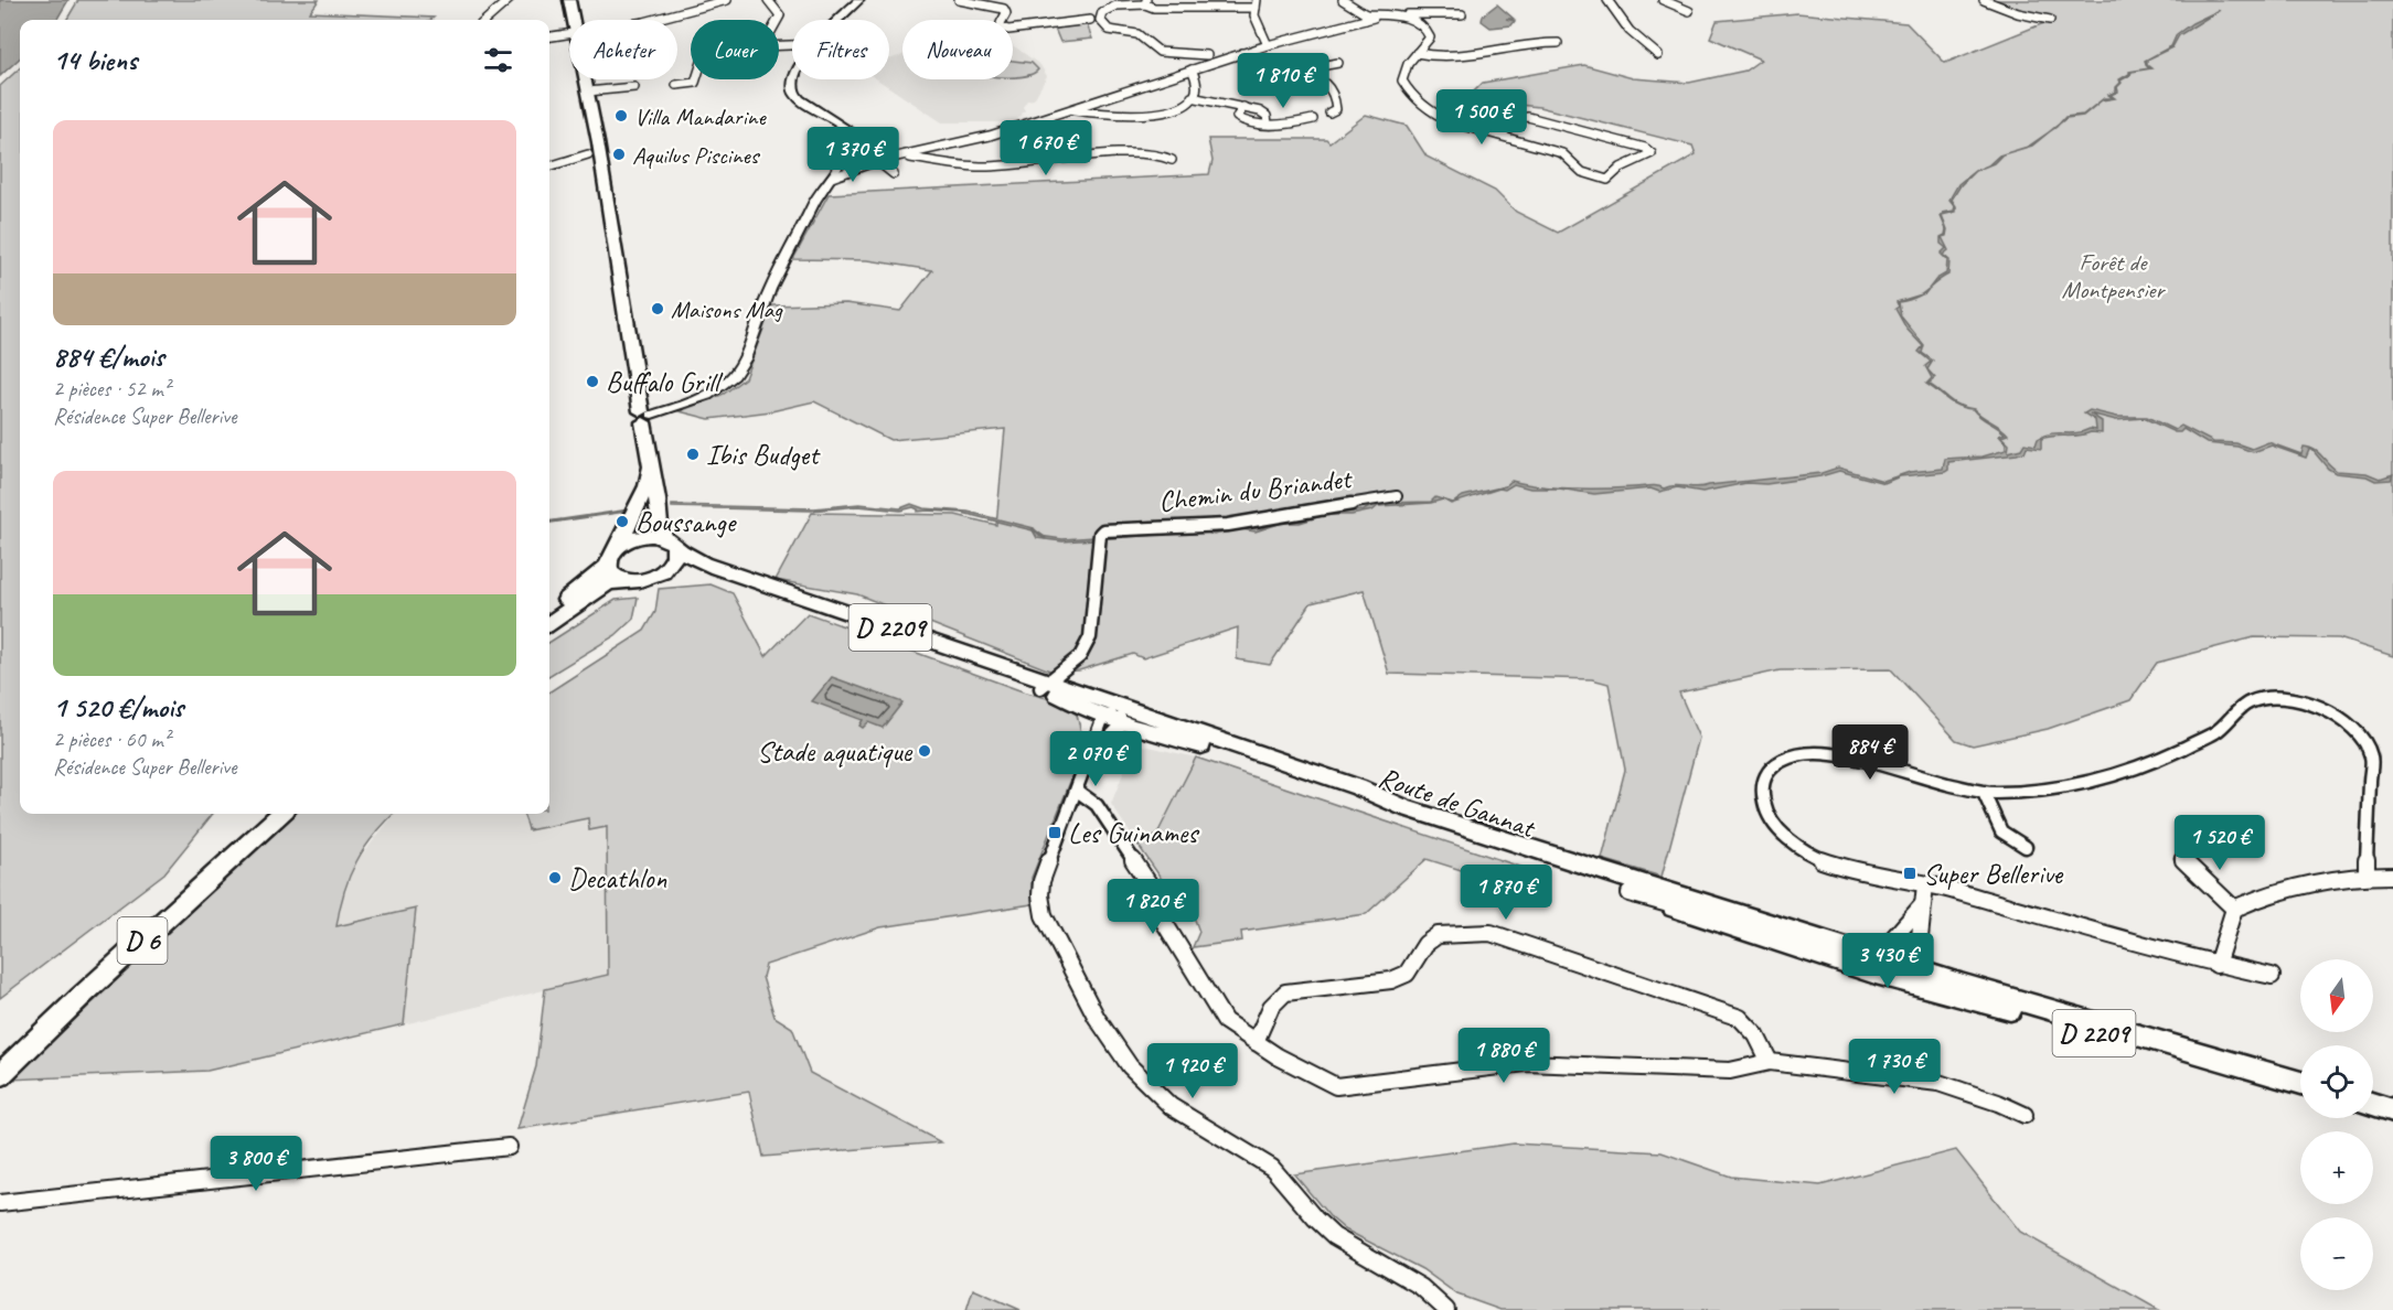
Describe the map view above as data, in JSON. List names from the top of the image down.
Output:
{
  "streets": {
    "main road": ["D 2209", "Route de Gannat", "D 6"],
    "street": ["Chemin du Briandet"]
  },
  "crossings": [
    ["Chemin du Briandet", "Route de Gannat"]
  ],
  "parks": ["Forêt de Montpensier"],
  "places": {
    "other": [
      "Villa Mandarine",
      "Aquilus Piscines",
      "Maisons Mag",
      "Buffalo Grill",
      "Ibis Budget",
      "Boussange",
      "Stade aquatique",
      "Decathlon"
    ],
    "transit": ["Les Guinames", "Super Bellerive"]
  },
  "north": "bottom",
  "page": {
    "chip": [
      "Acheter",
      "Louer",
      "Filtres",
      "Nouveau"
    ],
    "heading": "14 biens",
    "price": [
      "1 810 €",
      "1 500 €",
      "1 670 €",
      "1 370 €",
      "884 €",
      "2 070 €",
      "1 520 €",
      "1 870 €",
      "1 820 €",
      "3 430 €",
      "1 880 €",
      "1 730 €",
      "1 920 €",
      "3 800 €"
    ],
    "list": [
      {
        "name": "884 €/mois",
        "note": "2 pièces · 52 m² · Résidence Super Bellerive"
      },
      {
        "name": "1 520 €/mois",
        "note": "2 pièces · 60 m² · Résidence Super Bellerive"
      }
    ],
    "map_buttons": ["+", "−"]
  }
}
